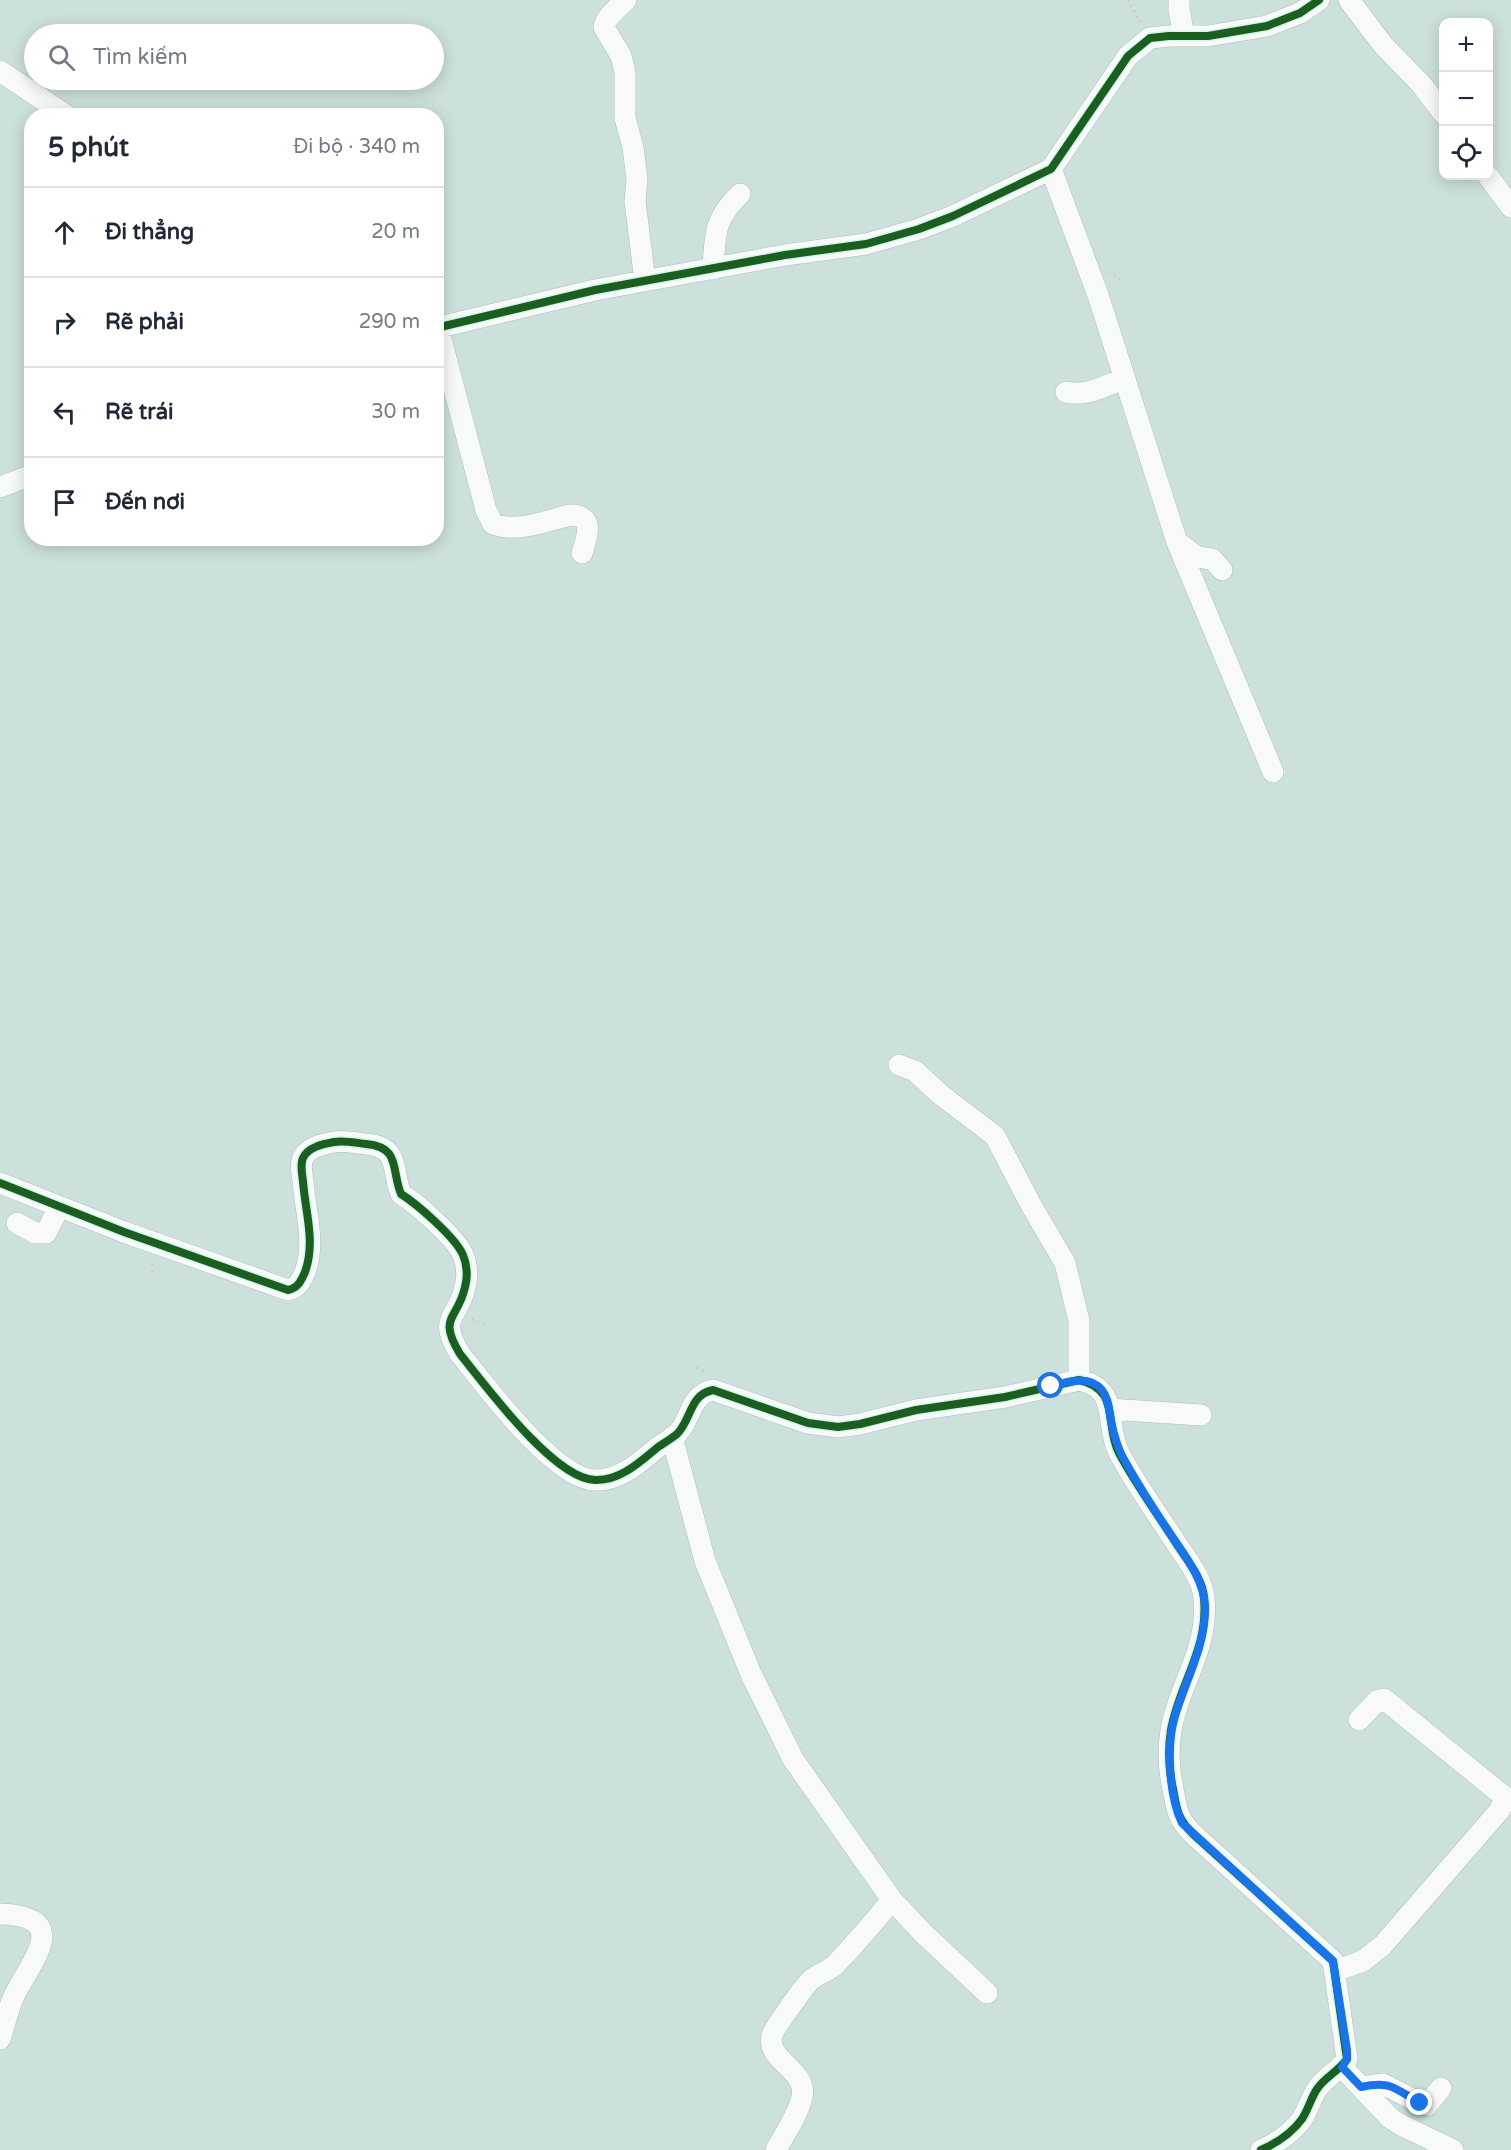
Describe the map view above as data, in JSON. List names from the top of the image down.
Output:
{
  "page": {
    "map_buttons": ["+", "−"],
    "search": "Tìm kiếm",
    "heading": ["5 phút", "Đi bộ · 340 m"],
    "list": [
      ["Đi thẳng", "20 m"],
      ["Rẽ phải", "290 m"],
      ["Rẽ trái", "30 m"],
      "Đến nơi"
    ]
  }
}
